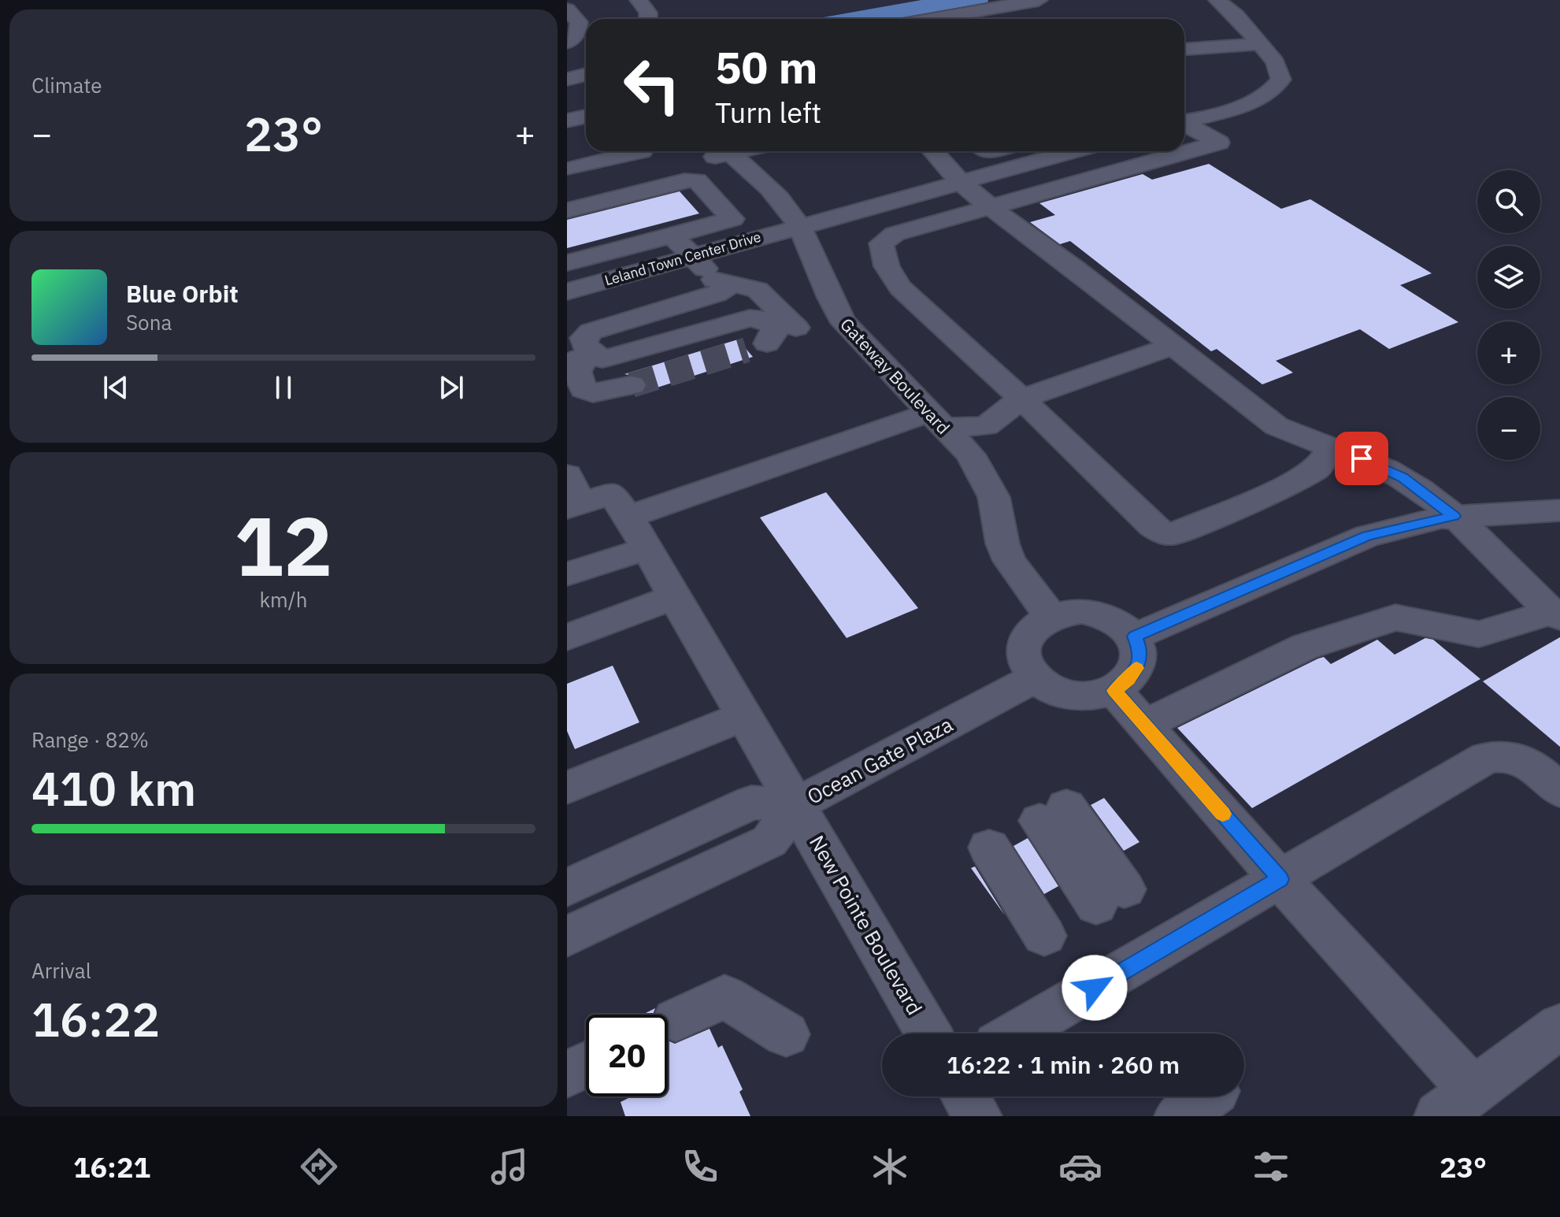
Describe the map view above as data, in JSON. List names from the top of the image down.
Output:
{
  "streets": {
    "street": [
      "Leland Town Center Drive",
      "Gateway Boulevard",
      "Ocean Gate Plaza",
      "New Pointe Boulevard"
    ]
  },
  "crossings": [
    ["Leland Town Center Drive", "Gateway Boulevard"],
    ["Gateway Boulevard", "Ocean Gate Plaza"],
    ["Ocean Gate Plaza", "New Pointe Boulevard"]
  ],
  "page": {
    "tile": [
      "Climate",
      ["12", "km/h"],
      ["Range · 82%", "410 km"],
      ["Arrival", "16:22"]
    ],
    "turn": ["50 m", "Turn left"],
    "heat": ["−", "23°", "+"],
    "map_buttons": ["+", "−"],
    "song": ["Blue Orbit", "Sona"],
    "limit": "20",
    "trip": "16:22 · 1 min · 260 m",
    "tabs": ["16:21", "23°"]
  }
}
